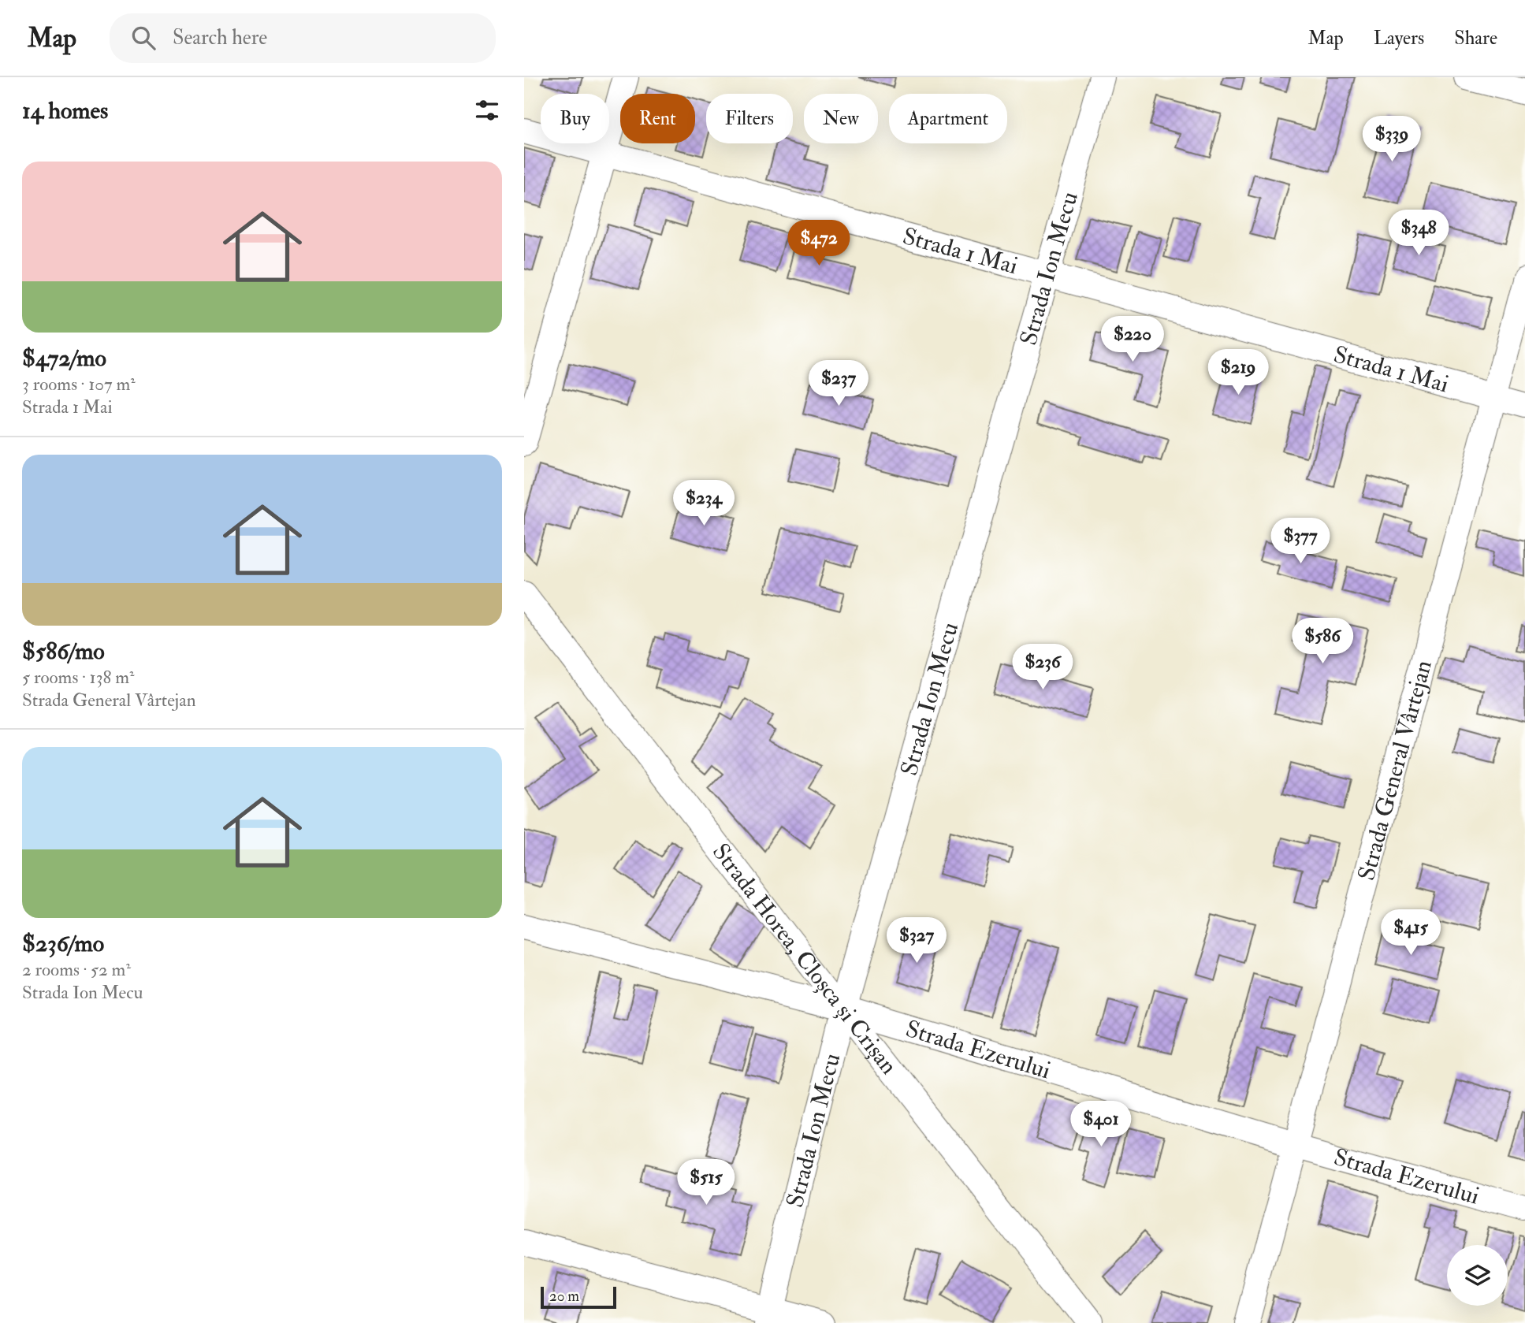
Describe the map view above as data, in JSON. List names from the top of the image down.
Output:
{
  "streets": {
    "street": [
      "Strada 1 Mai",
      "Strada Ion Mecu",
      "Strada General Vârtejan",
      "Strada Horea, Cloșca și Crișan",
      "Strada Ezerului"
    ]
  },
  "crossings": [
    ["Strada 1 Mai", "Strada Ion Mecu"],
    ["Strada 1 Mai", "Strada General Vârtejan"],
    ["Strada Ion Mecu", "Strada Horea, Cloșca și Crișan"],
    ["Strada Ion Mecu", "Strada Ezerului"],
    ["Strada General Vârtejan", "Strada Ezerului"],
    ["Strada Horea, Cloșca și Crișan", "Strada Ezerului"]
  ],
  "scale_bar": "20 m",
  "page": {
    "header": "Map",
    "search": "Search here",
    "nav": ["Map", "Layers", "Share"],
    "heading": "14 homes",
    "chip": [
      "Buy",
      "Rent",
      "Filters",
      "New",
      "Apartment"
    ],
    "price": [
      "$339",
      "$348",
      "$472",
      "$220",
      "$219",
      "$237",
      "$234",
      "$377",
      "$586",
      "$236",
      "$415",
      "$327",
      "$401",
      "$515"
    ],
    "list": [
      {
        "name": "$472/mo",
        "note": "3 rooms · 107 m² · Strada 1 Mai"
      },
      {
        "name": "$586/mo",
        "note": "5 rooms · 138 m² · Strada General Vârtejan"
      },
      {
        "name": "$236/mo",
        "note": "2 rooms · 52 m² · Strada Ion Mecu"
      }
    ],
    "scale": "20 m"
  }
}
